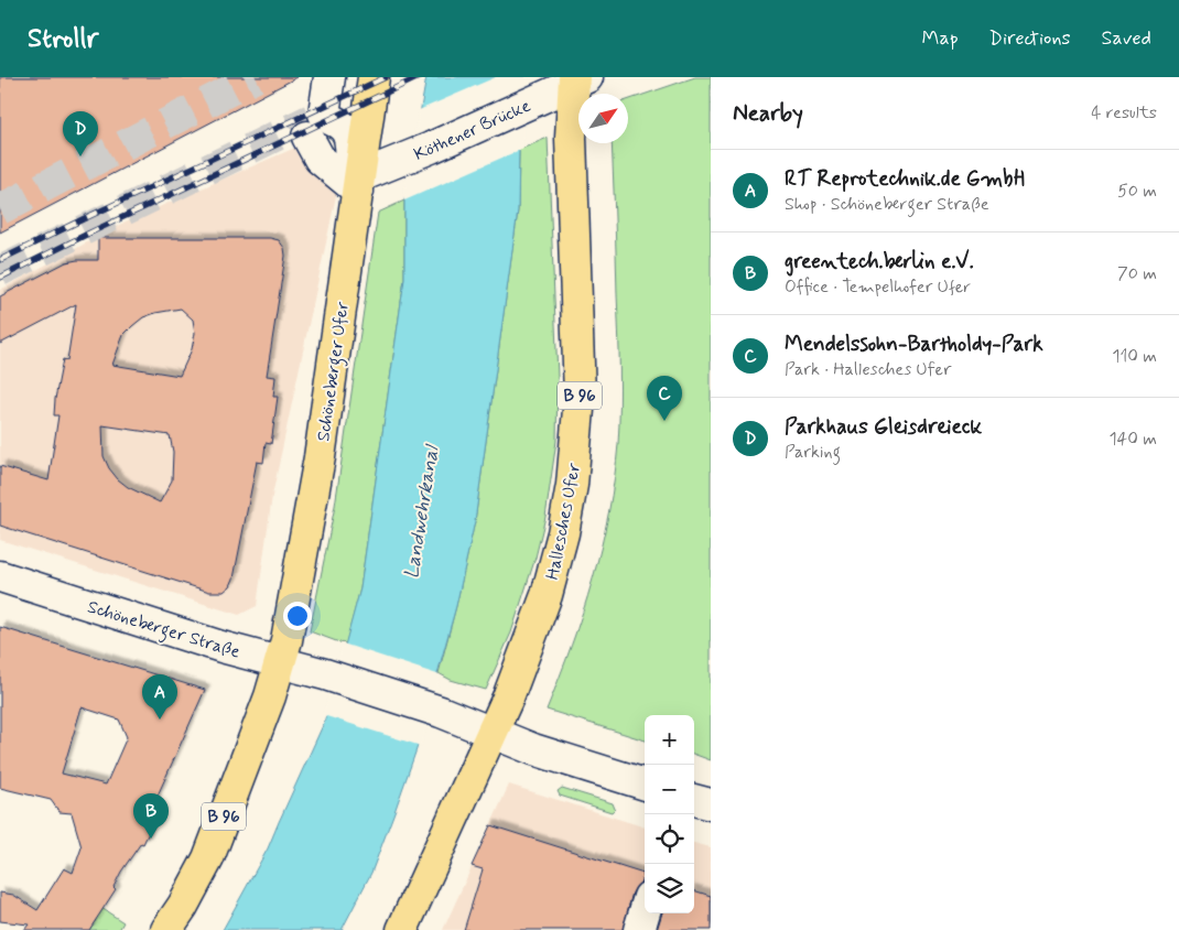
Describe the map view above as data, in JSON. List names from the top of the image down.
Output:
{
  "streets": {
    "main road": ["Schöneberger Ufer", "B 96", "Hallesches Ufer"],
    "street": ["Köthener Brücke", "Schöneberger Straße"]
  },
  "crossings": [
    ["Köthener Brücke", "Schöneberger Ufer"],
    ["Köthener Brücke", "Hallesches Ufer"],
    ["Schöneberger Ufer", "B 96"],
    ["Schöneberger Ufer", "Schöneberger Straße"],
    ["B 96", "Schöneberger Straße"],
    ["Hallesches Ufer", "Schöneberger Straße"]
  ],
  "water": ["Landwehrkanal"],
  "north": "top right",
  "page": {
    "header": "Strollr",
    "nav": ["Map", "Directions", "Saved"],
    "heading": ["Nearby", "4 results"],
    "pins": [
      "D",
      "C",
      "A",
      "B"
    ],
    "list": [
      {
        "mark": "A",
        "name": "RT Reprotechnik.de GmbH",
        "note": "Shop · Schöneberger Straße",
        "value": "50 m"
      },
      {
        "mark": "B",
        "name": "greentech.berlin e.V.",
        "note": "Office · Tempelhofer Ufer",
        "value": "70 m"
      },
      {
        "mark": "C",
        "name": "Mendelssohn-Bartholdy-Park",
        "note": "Park · Hallesches Ufer",
        "value": "110 m"
      },
      {
        "mark": "D",
        "name": "Parkhaus Gleisdreieck",
        "note": "Parking",
        "value": "140 m"
      }
    ],
    "map_buttons": ["+", "−"]
  }
}
